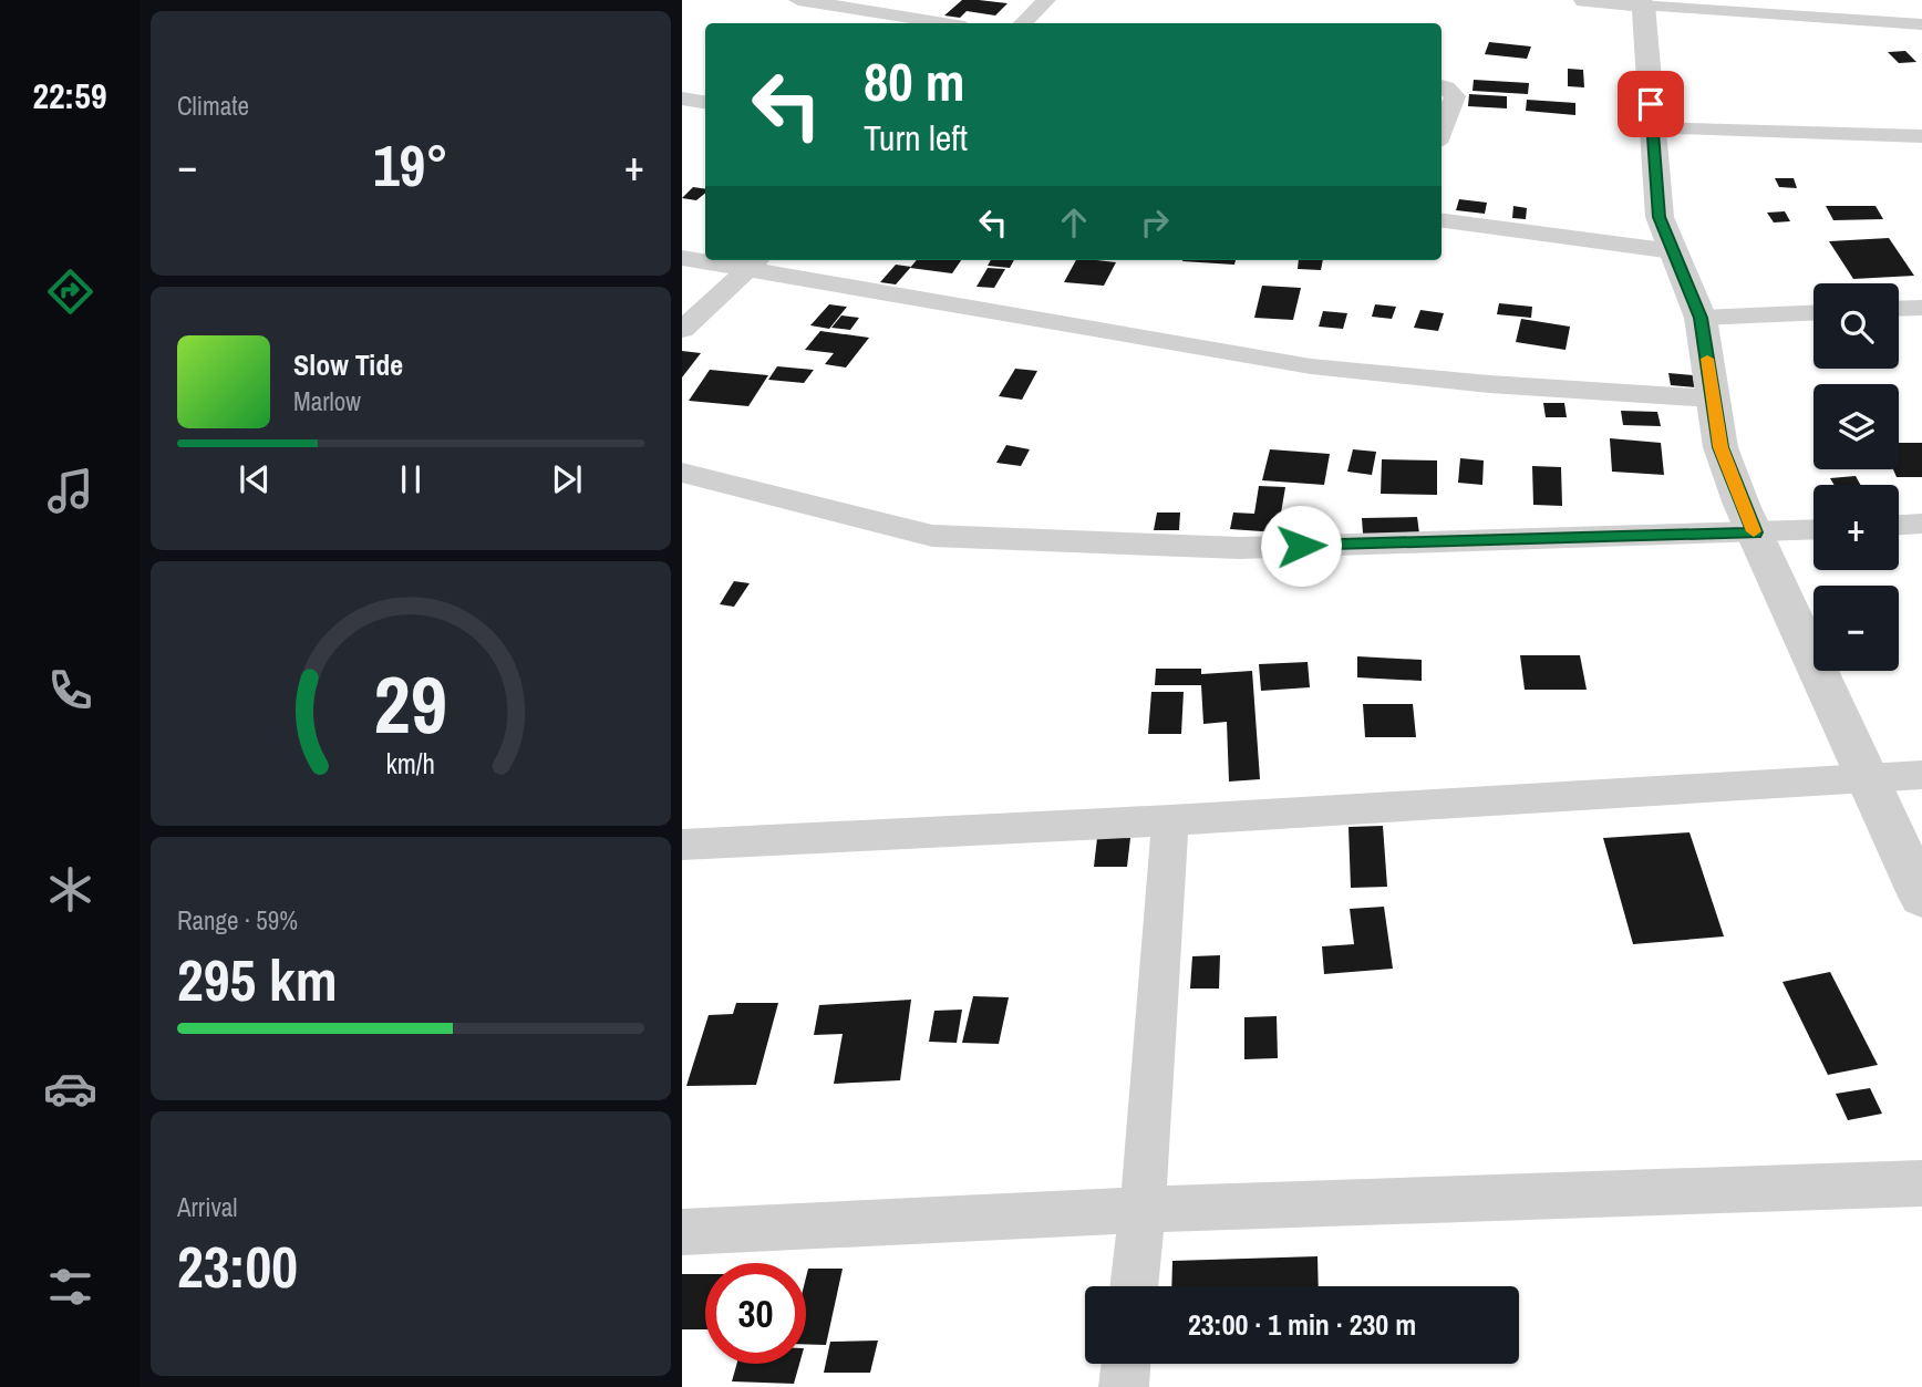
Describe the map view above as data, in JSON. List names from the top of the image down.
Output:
{
  "page": {
    "tabs": "22:59",
    "tile": [
      "Climate",
      ["Range · 59%", "295 km"],
      ["Arrival", "23:00"]
    ],
    "turn": ["80 m", "Turn left"],
    "heat": ["−", "19°", "+"],
    "map_buttons": ["+", "−"],
    "song": ["Slow Tide", "Marlow"],
    "limit": "30",
    "trip": "23:00 · 1 min · 230 m",
    "gauge": ["29", "km/h"]
  }
}
